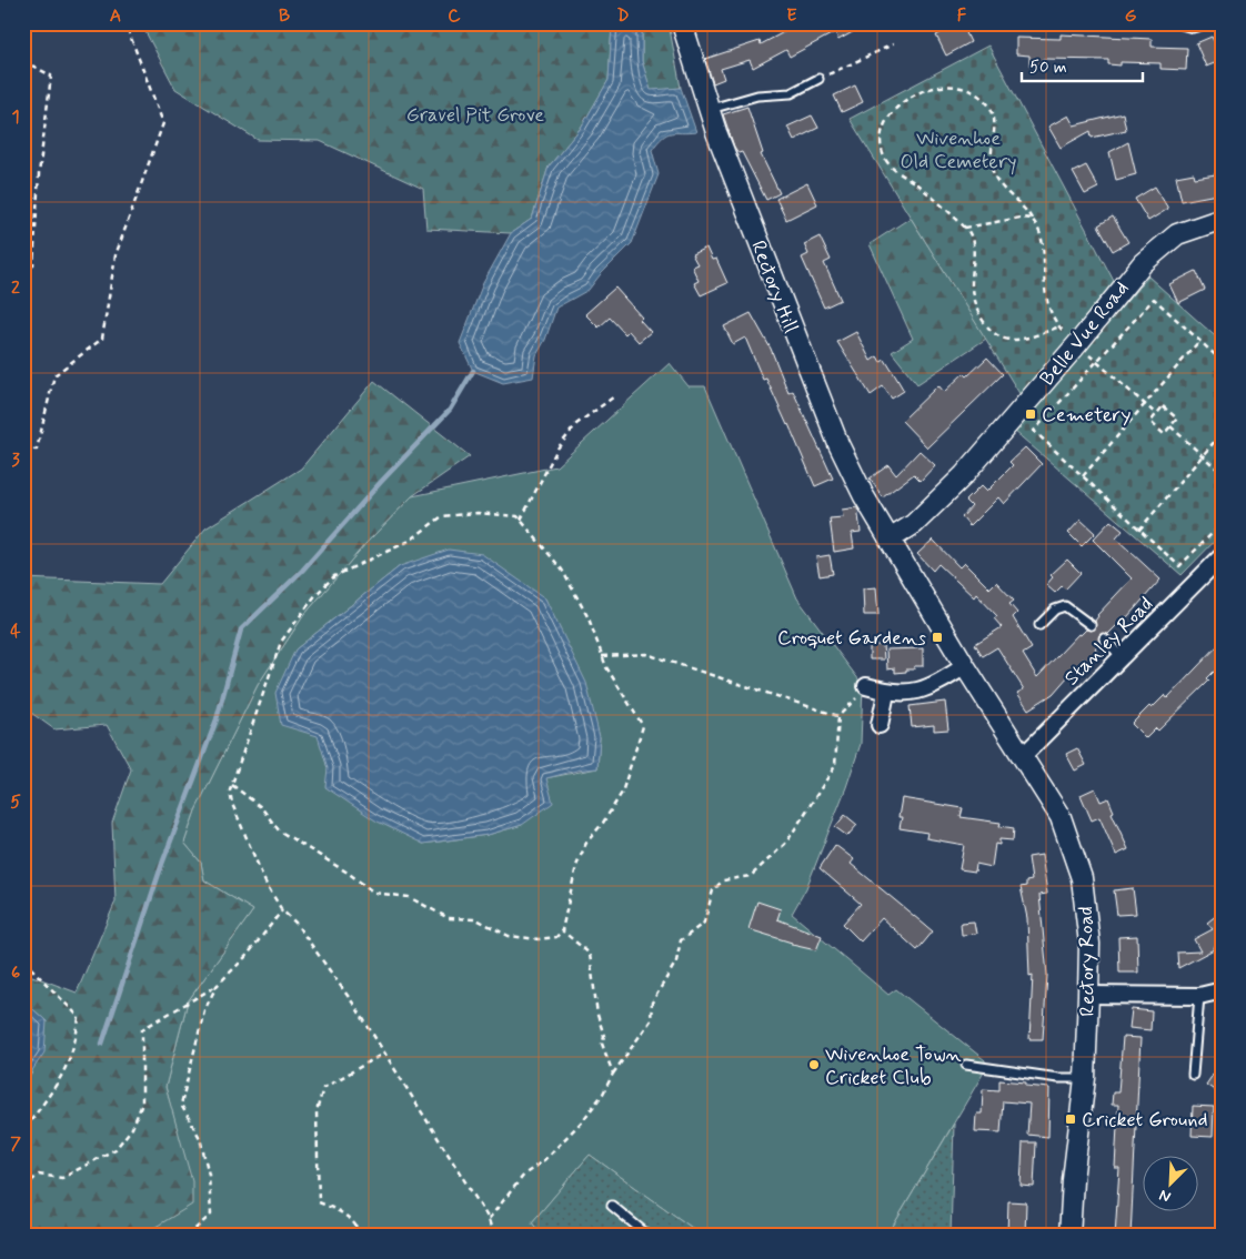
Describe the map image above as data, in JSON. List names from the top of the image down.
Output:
{
  "streets": {
    "street": [
      "Rectory Hill",
      "Belle Vue Road",
      "Stanley Road",
      "Rectory Road"
    ]
  },
  "crossings": [
    ["Rectory Hill", "Belle Vue Road"],
    ["Rectory Hill", "Rectory Road"],
    ["Belle Vue Road", "Rectory Road"],
    ["Stanley Road", "Rectory Road"]
  ],
  "parks": ["Gravel Pit Grove", "Wivenhoe Old Cemetery"],
  "places": {
    "transit": ["Cemetery", "Croquet Gardens", "Cricket Ground"],
    "other": ["Wivenhoe Town Cricket Club"]
  },
  "scale_bar": "50 m",
  "north": "bottom left",
  "grid": {
    "columns": [
      "A",
      "B",
      "C",
      "D",
      "E",
      "F",
      "G"
    ],
    "rows": [
      "1",
      "2",
      "3",
      "4",
      "5",
      "6",
      "7"
    ]
  }
}
